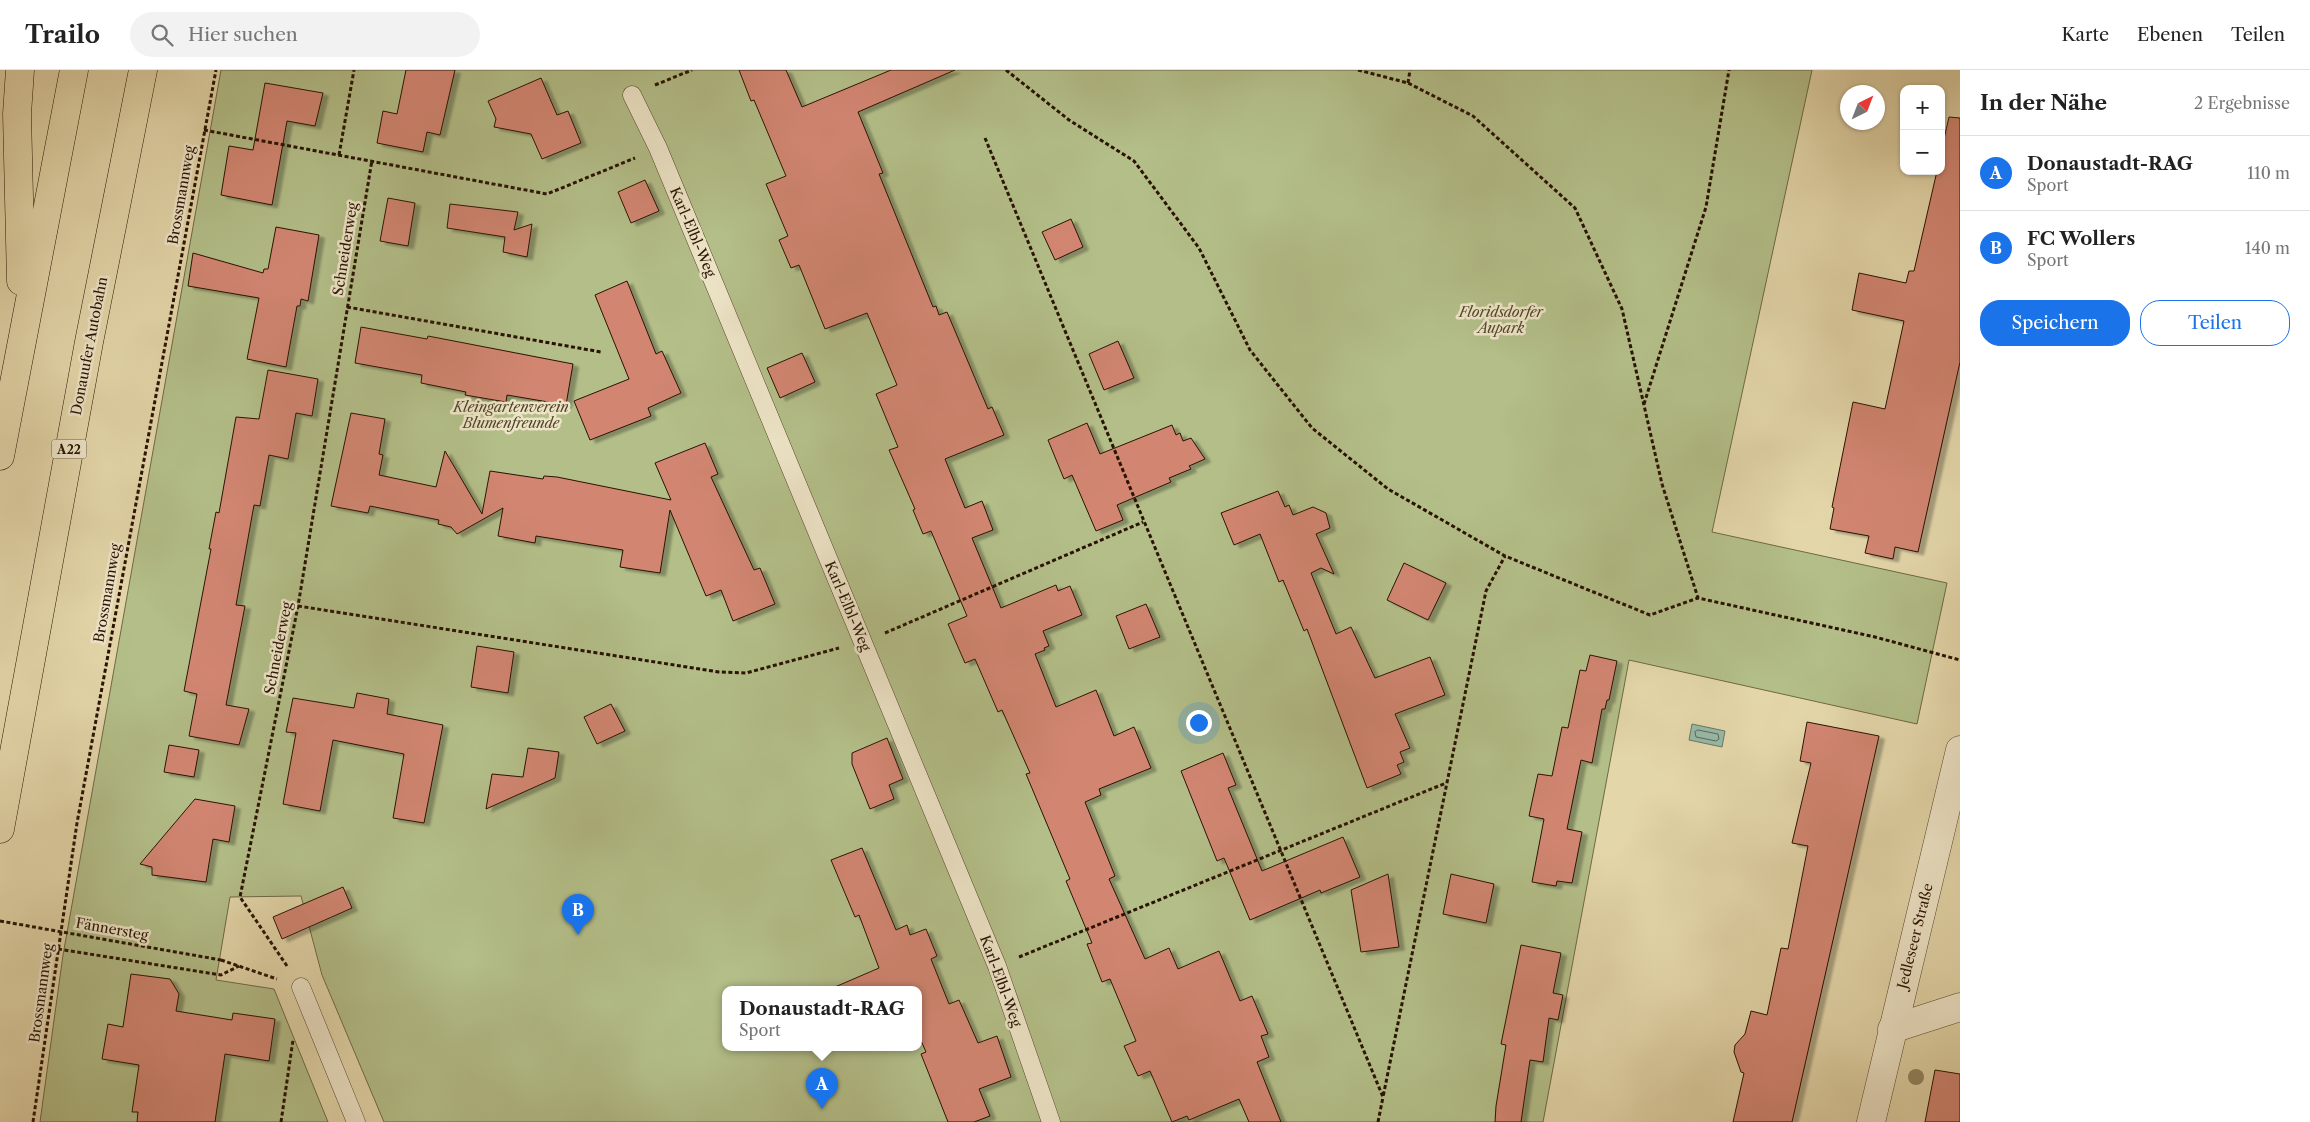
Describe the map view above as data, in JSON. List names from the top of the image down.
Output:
{
  "streets": {
    "highway": ["Donauufer Autobahn", "A22"],
    "street": ["Jedleseer Straße"],
    "lane": ["Karl-Elbl-Weg"],
    "path": ["Brossmannweg", "Schneiderweg", "Fännersteg"]
  },
  "crossings": [
    ["Schneiderweg", "Fännersteg"]
  ],
  "parks": ["Floridsdorfer Aupark", "Kleingartenverein Blumenfreunde"],
  "north": "top right",
  "page": {
    "header": "Trailo",
    "search": "Hier suchen",
    "nav": ["Karte", "Ebenen", "Teilen"],
    "heading": ["In der Nähe", "2 Ergebnisse"],
    "map_buttons": ["+", "−"],
    "list": [
      {
        "mark": "A",
        "name": "Donaustadt-RAG",
        "note": "Sport",
        "value": "110 m"
      },
      {
        "mark": "B",
        "name": "FC Wollers",
        "note": "Sport",
        "value": "140 m"
      }
    ],
    "buttons": ["Speichern", "Teilen"],
    "pins": ["B", "A"],
    "popup": ["Donaustadt-RAG", "Sport"]
  }
}
